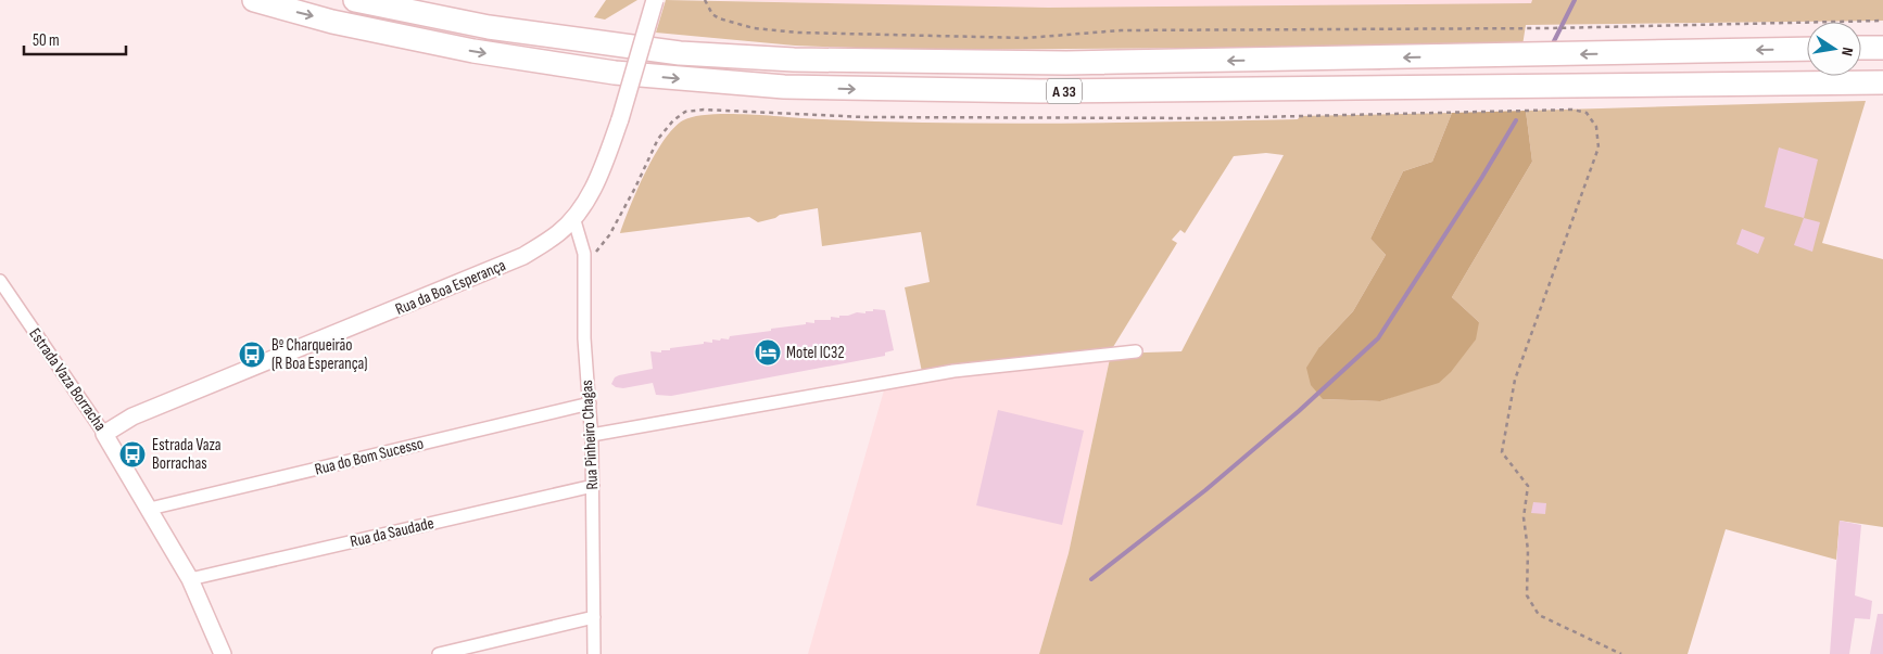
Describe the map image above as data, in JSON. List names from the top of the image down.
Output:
{
  "streets": {
    "highway": ["A 33"],
    "street": [
      "Rua da Boa Esperança",
      "Estrada Vaza Borracha",
      "Rua Pinheiro Chagas",
      "Rua do Bom Sucesso",
      "Rua da Saudade"
    ]
  },
  "crossings": [
    ["Rua da Boa Esperança", "Estrada Vaza Borracha"],
    ["Rua da Boa Esperança", "Rua Pinheiro Chagas"],
    ["Estrada Vaza Borracha", "Rua do Bom Sucesso"],
    ["Estrada Vaza Borracha", "Rua da Saudade"],
    ["Rua Pinheiro Chagas", "Rua do Bom Sucesso"],
    ["Rua Pinheiro Chagas", "Rua da Saudade"]
  ],
  "places": {
    "hotel": ["Motel IC32"],
    "bus stop": ["Bº Charqueirão (R Boa Esperança)", "Estrada Vaza Borrachas"]
  },
  "scale_bar": "50 m",
  "north": "right"
}
